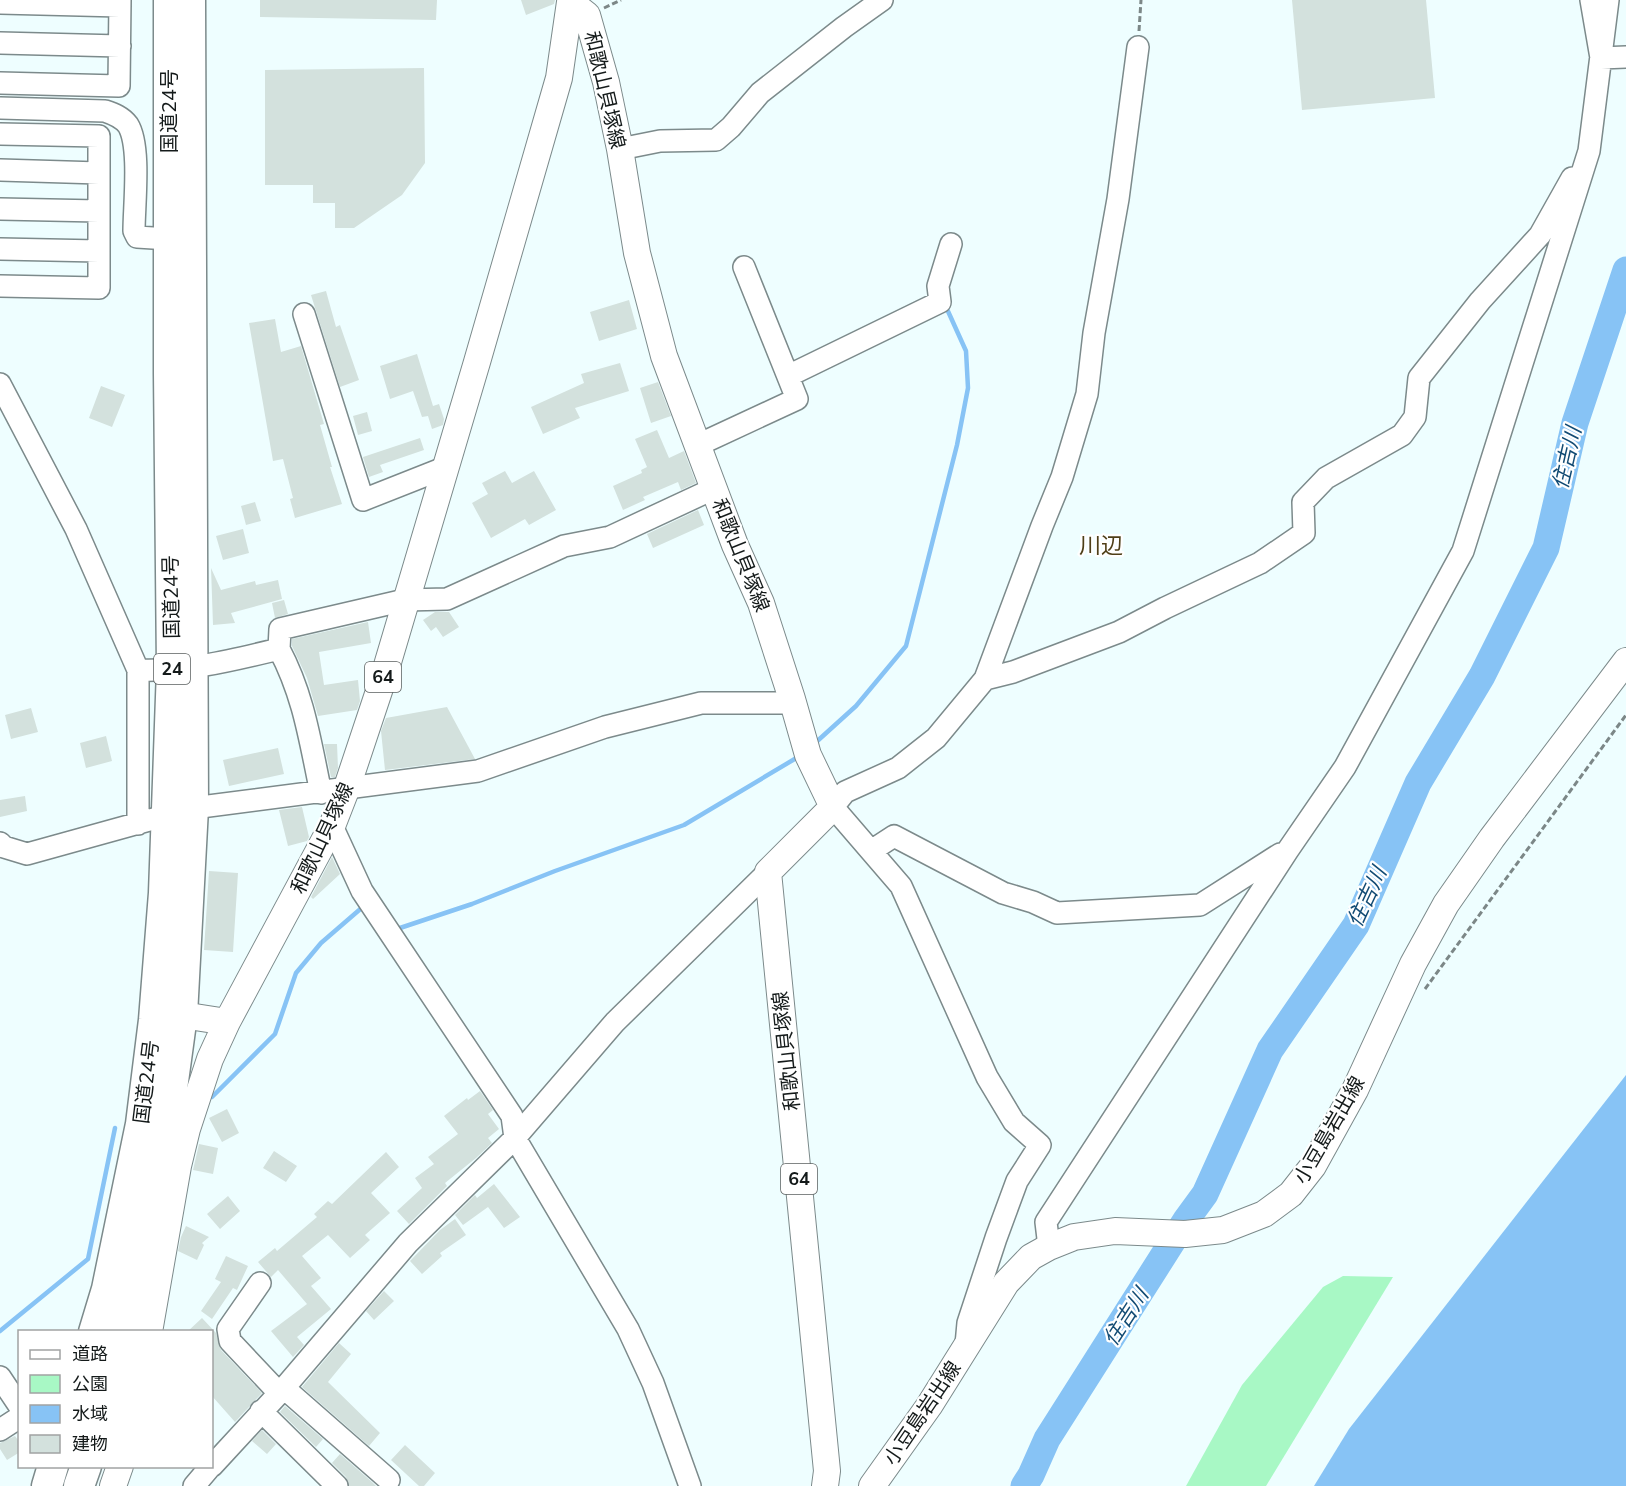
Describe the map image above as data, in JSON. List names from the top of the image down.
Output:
{
  "streets": {
    "highway": ["国道24号", "24"],
    "main road": ["和歌山貝塚線", "64", "小豆島岩出線"]
  },
  "districts": ["川辺"],
  "water": ["住吉川"],
  "legend": [
    "道路",
    "公園",
    "水域",
    "建物"
  ]
}
